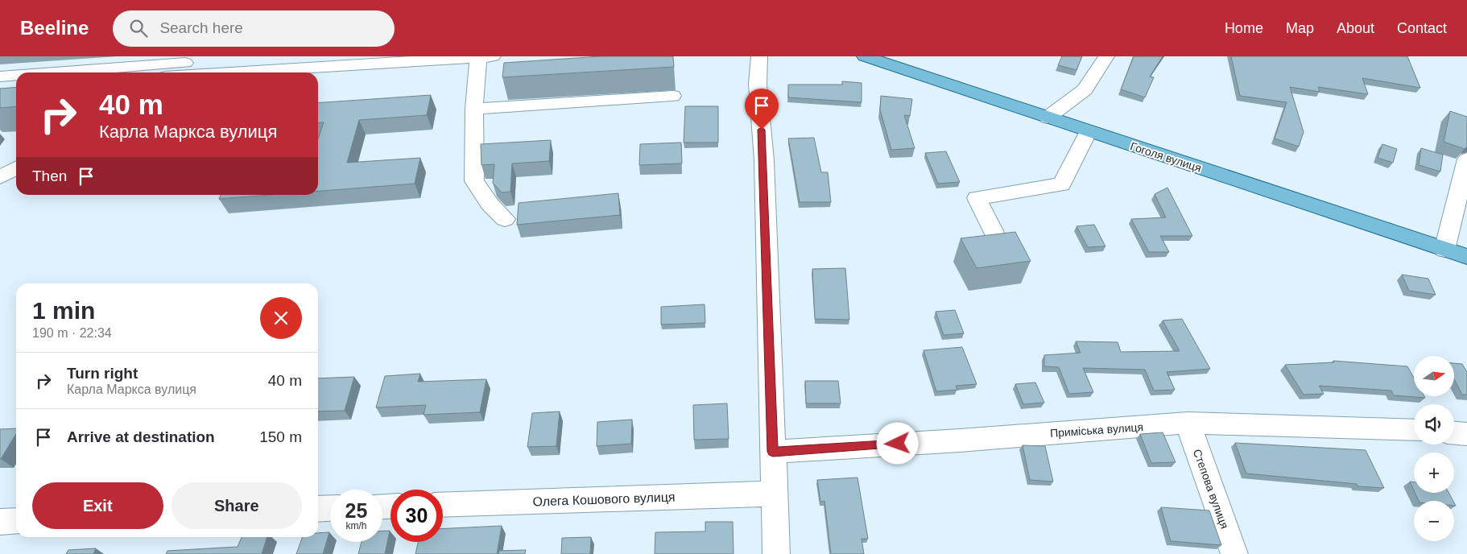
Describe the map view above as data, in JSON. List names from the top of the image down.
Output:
{
  "streets": {
    "main road": ["Гоголя вулиця"],
    "street": ["Приміська вулиця", "Степова вулиця", "Олега Кошового вулиця"]
  },
  "crossings": [
    ["Приміська вулиця", "Степова вулиця"]
  ],
  "north": "right",
  "page": {
    "header": "Beeline",
    "search": "Search here",
    "nav": [
      "Home",
      "Map",
      "About",
      "Contact"
    ],
    "turn": ["40 m", "Карла Маркса вулиця"],
    "then": "Then",
    "heading": ["1 min", "190 m · 22:34"],
    "list": [
      {
        "name": "Turn right",
        "note": "Карла Маркса вулиця",
        "value": "40 m"
      },
      {
        "name": "Arrive at destination",
        "value": "150 m"
      }
    ],
    "map_buttons": ["+", "−"],
    "buttons": ["Exit", "Share"],
    "speed": "25 km/h",
    "limit": "30"
  }
}
